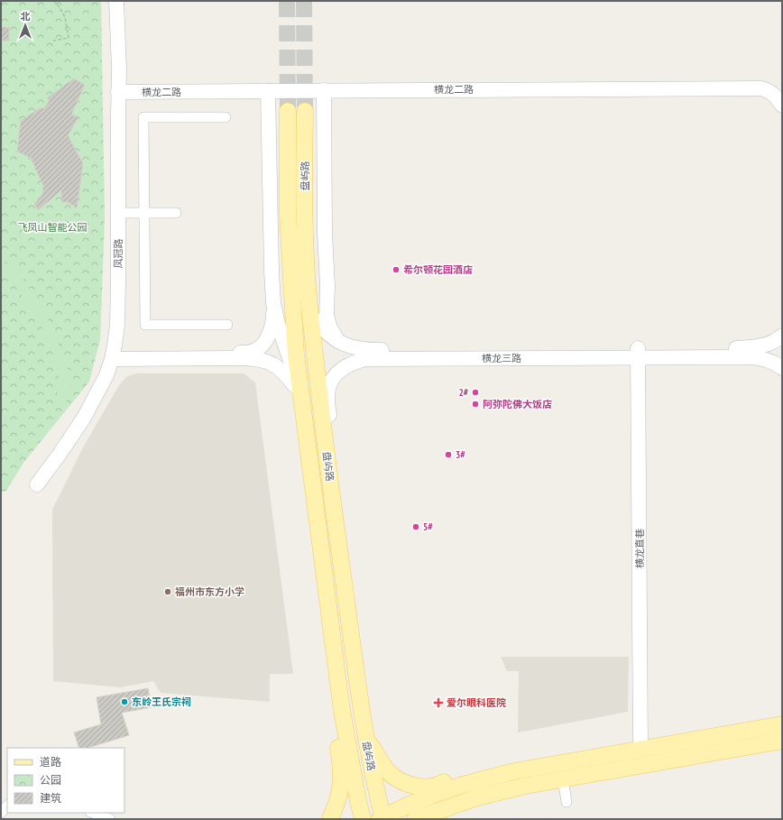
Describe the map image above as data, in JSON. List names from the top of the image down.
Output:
{
  "streets": {
    "main road": ["盘屿路"],
    "street": [
      "横龙二路",
      "凤冠路",
      "横龙三路",
      "横龙直巷"
    ]
  },
  "crossings": [
    ["横龙二路", "凤冠路"],
    ["盘屿路", "横龙三路"],
    ["横龙三路", "横龙直巷"]
  ],
  "parks": ["飞凤山智能公园"],
  "places": {
    "other": [
      "希尔顿花园酒店",
      "2#",
      "阿弥陀佛大饭店",
      "3#",
      "5#",
      "福州市东方小学",
      "东岭王氏宗祠"
    ],
    "health": ["爱尔眼科医院"]
  },
  "legend": ["道路", "公园", "建筑"],
  "north": "top"
}
